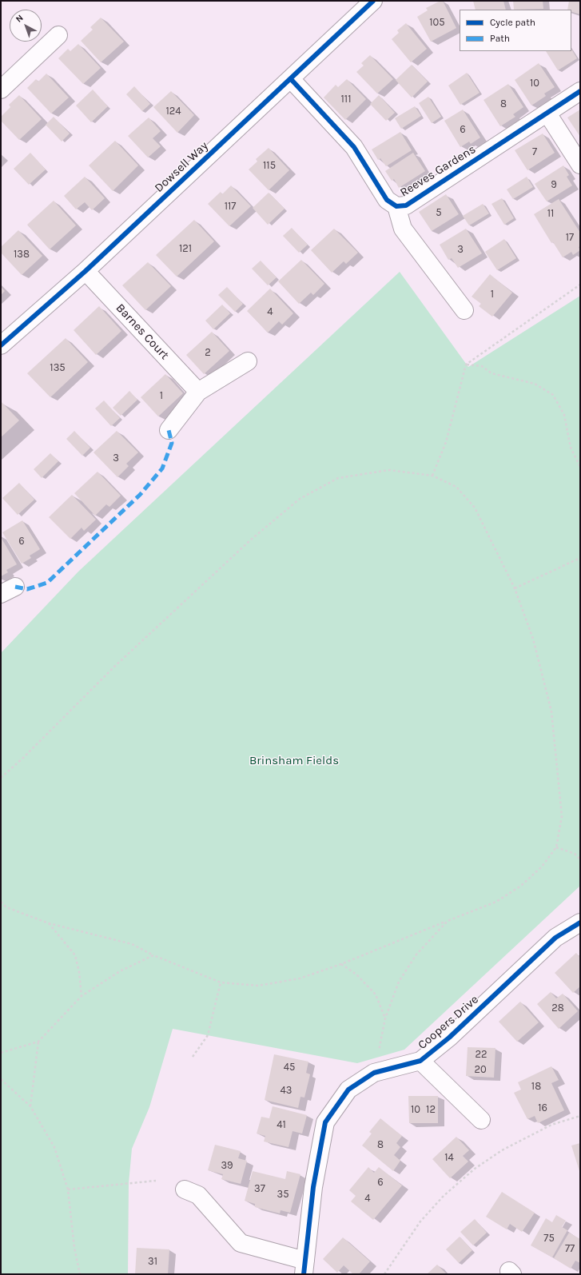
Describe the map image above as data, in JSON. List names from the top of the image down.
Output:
{
  "streets": {
    "street": [
      "Dowsell Way",
      "Reeves Gardens",
      "Barnes Court",
      "Coopers Drive"
    ]
  },
  "crossings": [
    ["Dowsell Way", "Reeves Gardens"],
    ["Dowsell Way", "Barnes Court"]
  ],
  "parks": ["Brinsham Fields"],
  "house_numbers": [
    "105",
    "10",
    "111",
    "8",
    "124",
    "6",
    "7",
    "115",
    "9",
    "117",
    "5",
    "11",
    "17",
    "121",
    "3",
    "138",
    "1",
    "4",
    "2",
    "135",
    "1",
    "3",
    "6",
    "28",
    "22",
    "45",
    "20",
    "18",
    "43",
    "16",
    "10",
    "12",
    "41",
    "8",
    "14",
    "39",
    "6",
    "37",
    "35",
    "4",
    "75",
    "77",
    "31"
  ],
  "legend": ["Cycle path", "Path"],
  "north": "top left"
}
